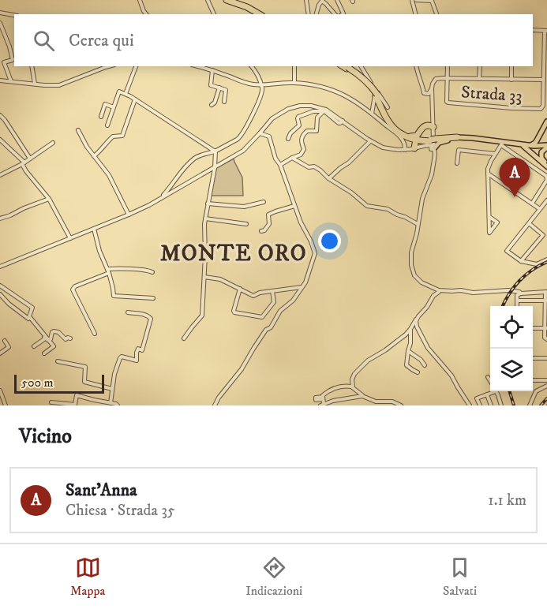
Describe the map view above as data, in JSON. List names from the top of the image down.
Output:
{
  "streets": {
    "street": ["Strada 33"]
  },
  "districts": ["MONTE ORO"],
  "scale_bar": "500 m",
  "page": {
    "search": "Cerca qui",
    "pins": "A",
    "scale": "500 m",
    "heading": "Vicino",
    "list": [
      {
        "mark": "A",
        "name": "Sant'Anna",
        "note": "Chiesa · Strada 35",
        "value": "1.1 km"
      }
    ],
    "nav": ["Mappa", "Indicazioni", "Salvati"]
  }
}
